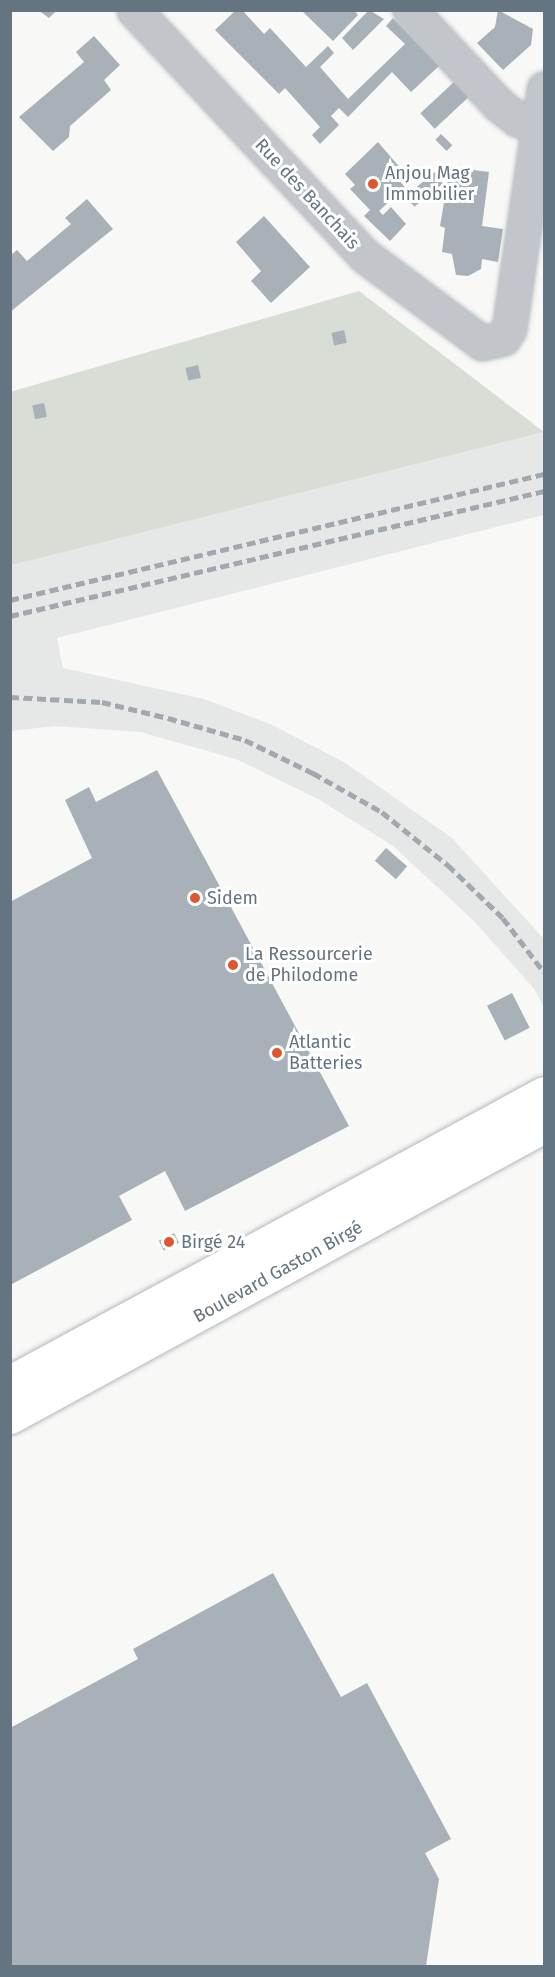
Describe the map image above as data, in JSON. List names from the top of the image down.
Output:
{
  "streets": {
    "main road": ["Boulevard Gaston Birgé"],
    "street": ["Rue des Banchais"]
  },
  "places": [
    "Anjou Mag Immobilier",
    "Sidem",
    "La Ressourcerie de Philodome",
    "Atlantic Batteries",
    "Birgé 24"
  ]
}
